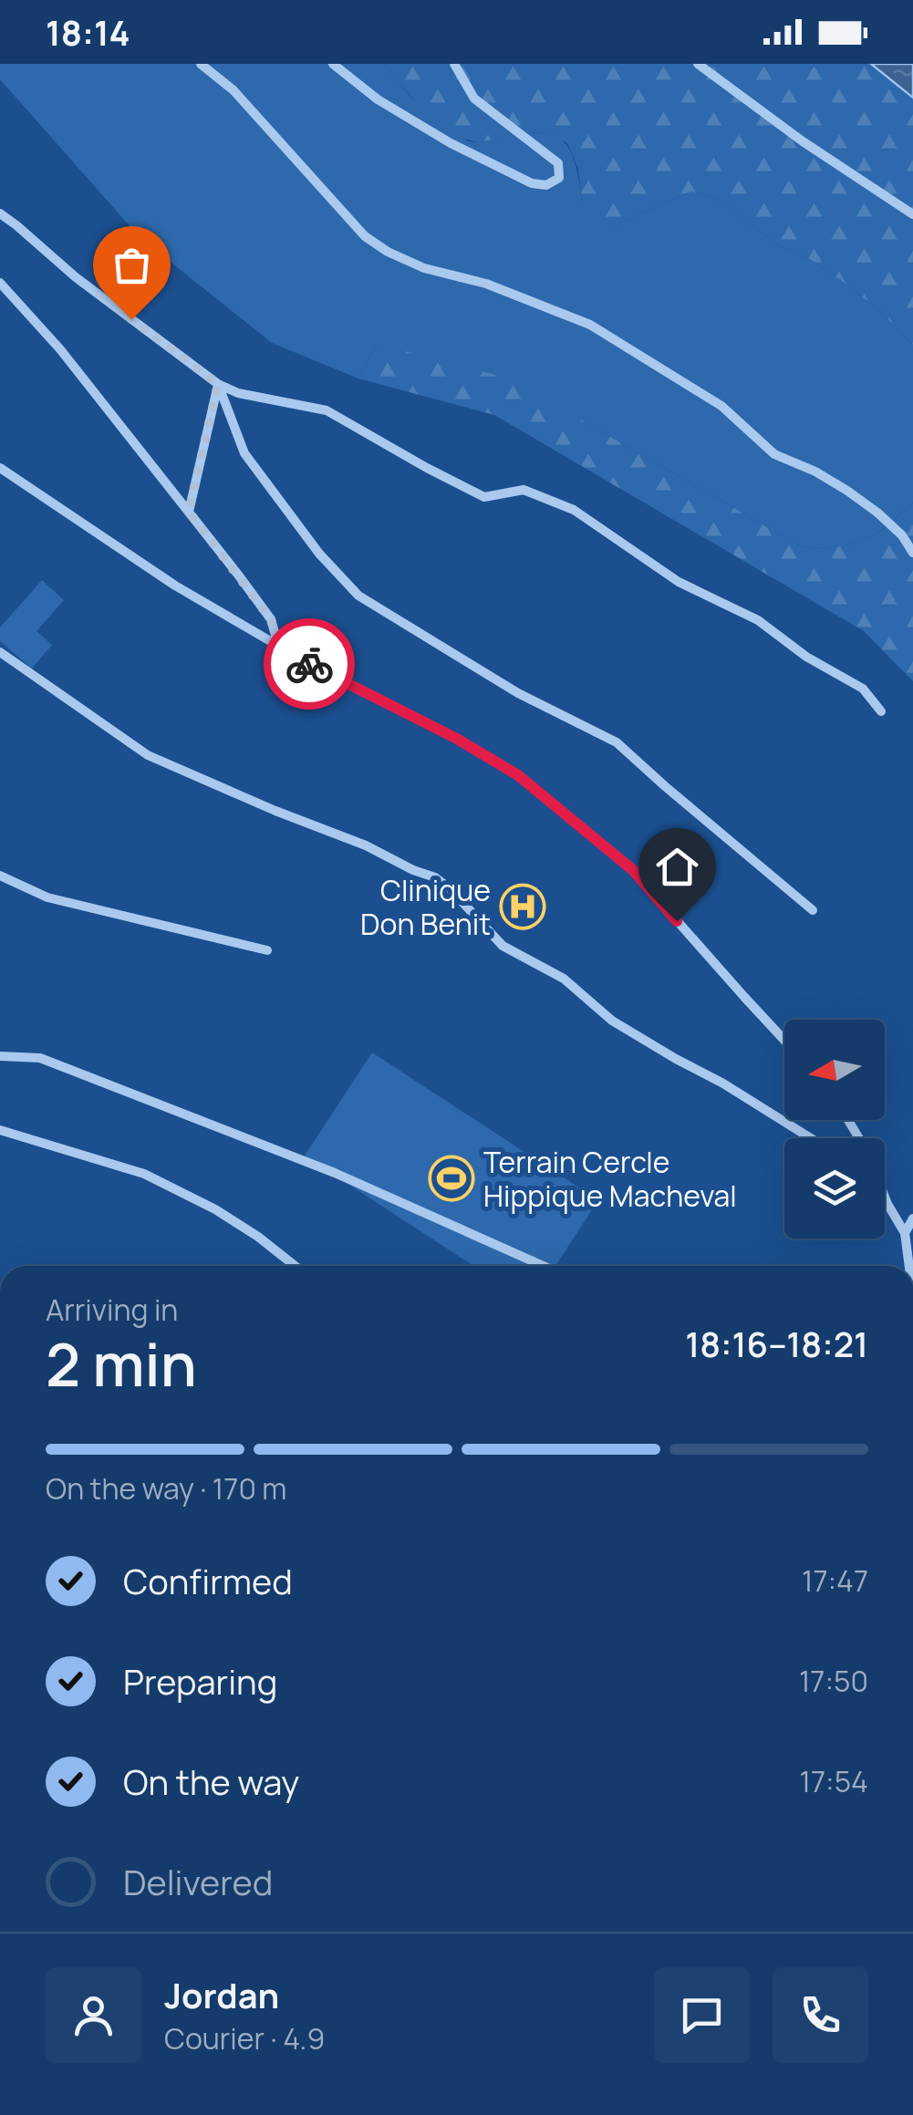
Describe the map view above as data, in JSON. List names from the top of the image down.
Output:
{
  "places": {
    "hospital": ["Clinique Don Benit"],
    "sports": ["Terrain Cercle Hippique Macheval"]
  },
  "north": "left",
  "page": {
    "status": "18:14",
    "heading": ["2 min", "Arriving in", "18:16–18:21"],
    "panel": ["Jordan", "Courier · 4.9"],
    "bar": "On the way · 170 m",
    "list": [
      ["Confirmed", "17:47"],
      ["Preparing", "17:50"],
      ["On the way", "17:54"],
      "Delivered"
    ]
  }
}
